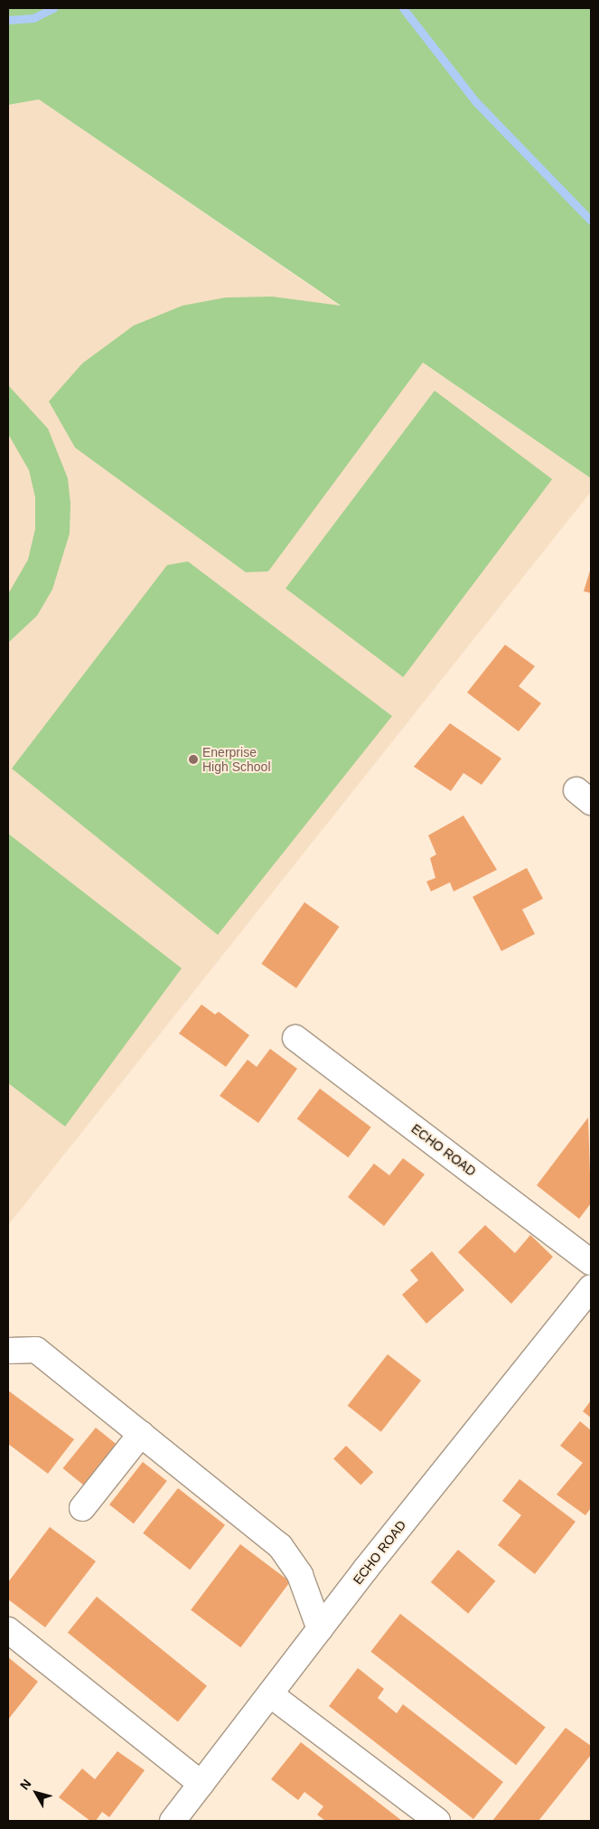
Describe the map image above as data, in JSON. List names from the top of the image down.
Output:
{
  "streets": {
    "street": ["ECHO ROAD"]
  },
  "places": ["Enerprise High School"],
  "north": "top left"
}
